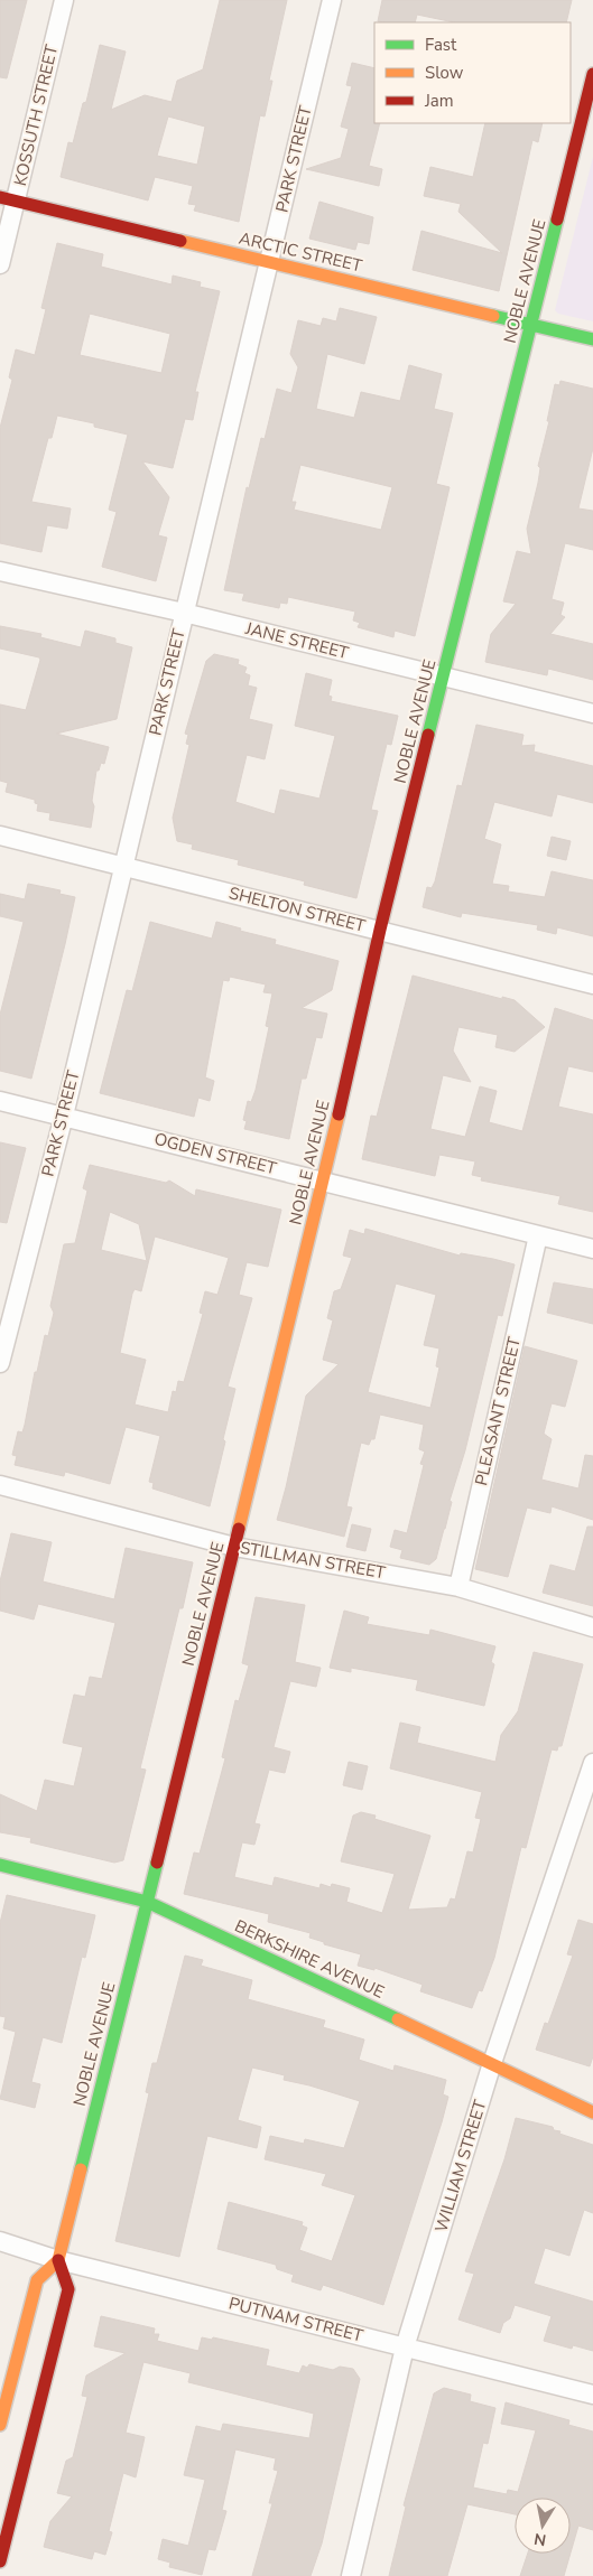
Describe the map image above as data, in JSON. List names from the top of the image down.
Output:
{
  "streets": {
    "main road": ["ARCTIC STREET", "NOBLE AVENUE", "BERKSHIRE AVENUE"],
    "street": [
      "KOSSUTH STREET",
      "PARK STREET",
      "JANE STREET",
      "SHELTON STREET",
      "OGDEN STREET",
      "PLEASANT STREET",
      "STILLMAN STREET",
      "WILLIAM STREET",
      "PUTNAM STREET"
    ]
  },
  "crossings": [
    ["KOSSUTH STREET", "ARCTIC STREET"],
    ["PARK STREET", "ARCTIC STREET"],
    ["PARK STREET", "JANE STREET"],
    ["PARK STREET", "SHELTON STREET"],
    ["PARK STREET", "OGDEN STREET"],
    ["ARCTIC STREET", "NOBLE AVENUE"],
    ["NOBLE AVENUE", "JANE STREET"],
    ["NOBLE AVENUE", "SHELTON STREET"],
    ["NOBLE AVENUE", "OGDEN STREET"],
    ["NOBLE AVENUE", "STILLMAN STREET"],
    ["NOBLE AVENUE", "BERKSHIRE AVENUE"],
    ["NOBLE AVENUE", "PUTNAM STREET"],
    ["OGDEN STREET", "PLEASANT STREET"],
    ["PLEASANT STREET", "STILLMAN STREET"],
    ["BERKSHIRE AVENUE", "WILLIAM STREET"],
    ["WILLIAM STREET", "PUTNAM STREET"]
  ],
  "legend": ["Fast", "Slow", "Jam"],
  "north": "bottom"
}
